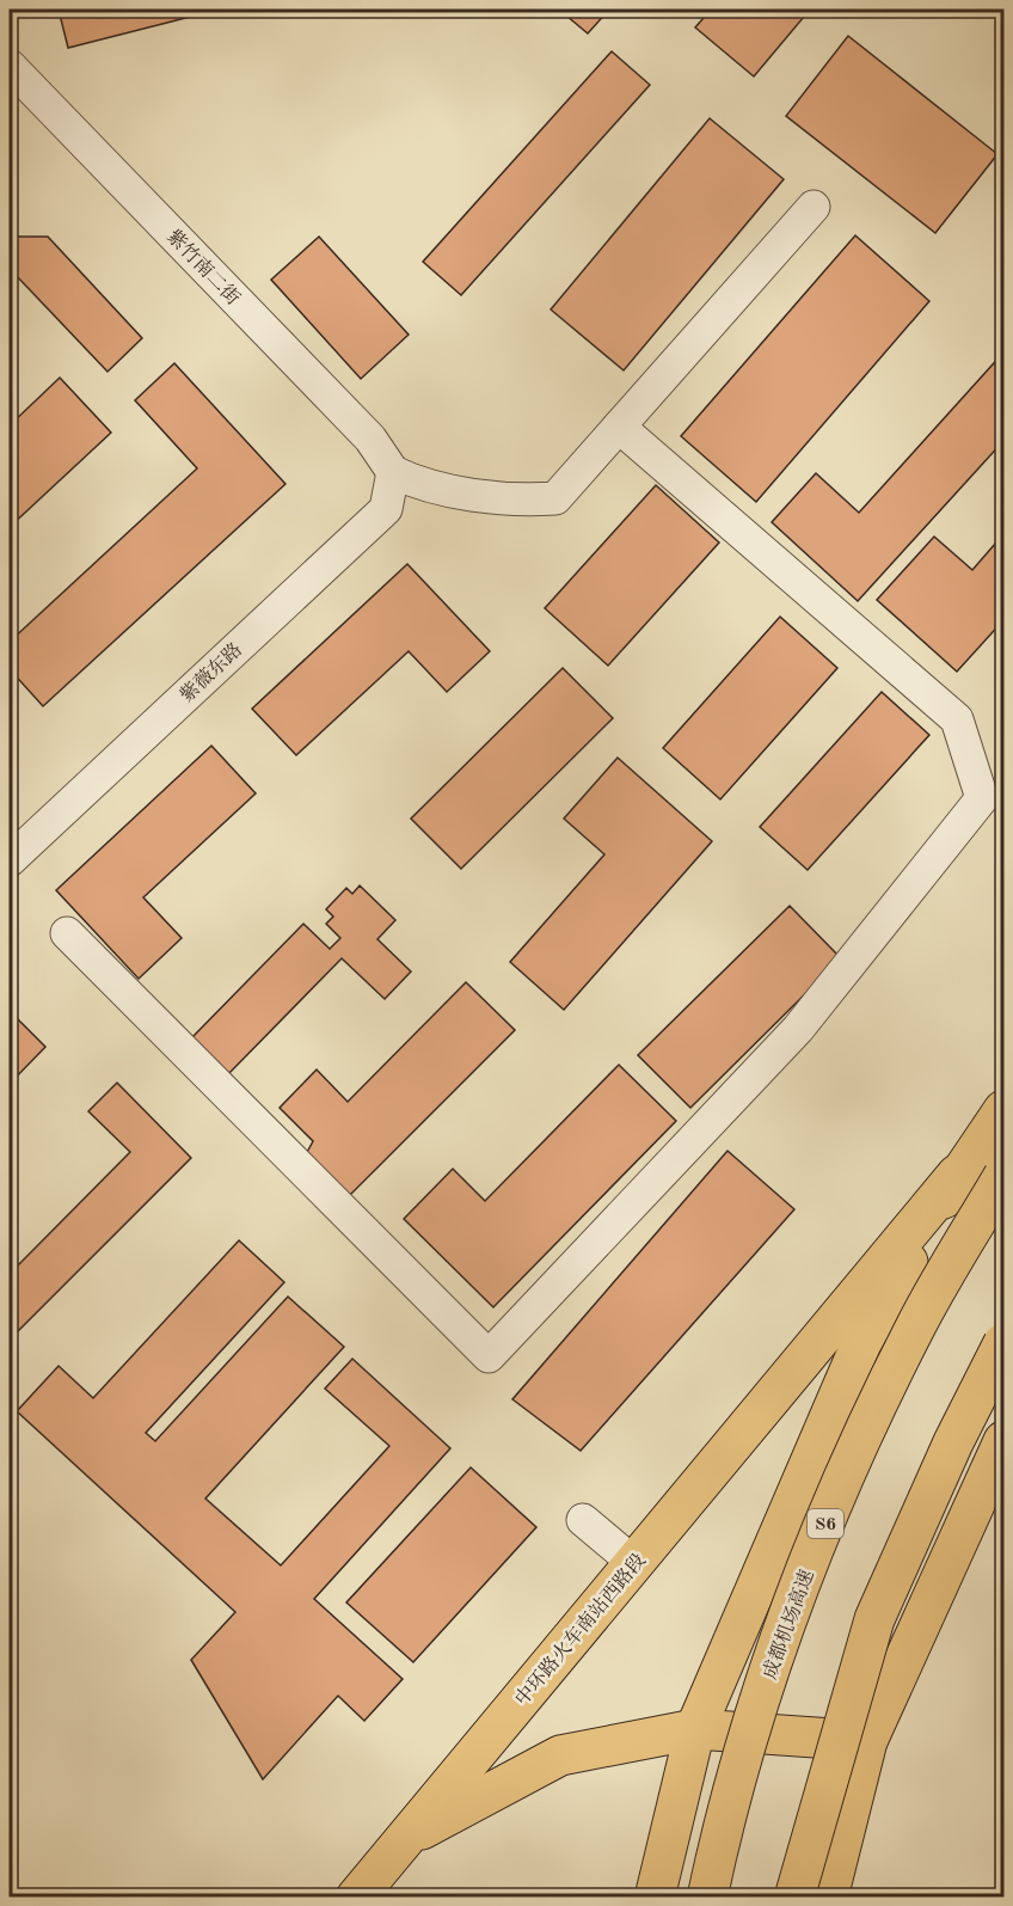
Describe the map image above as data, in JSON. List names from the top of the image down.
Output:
{
  "streets": {
    "main road": ["S6", "成都机场高速", "中环路火车南站西路段"],
    "street": ["紫竹南二街", "紫薇东路"]
  },
  "crossings": [
    ["紫竹南二街", "紫薇东路"]
  ]
}
